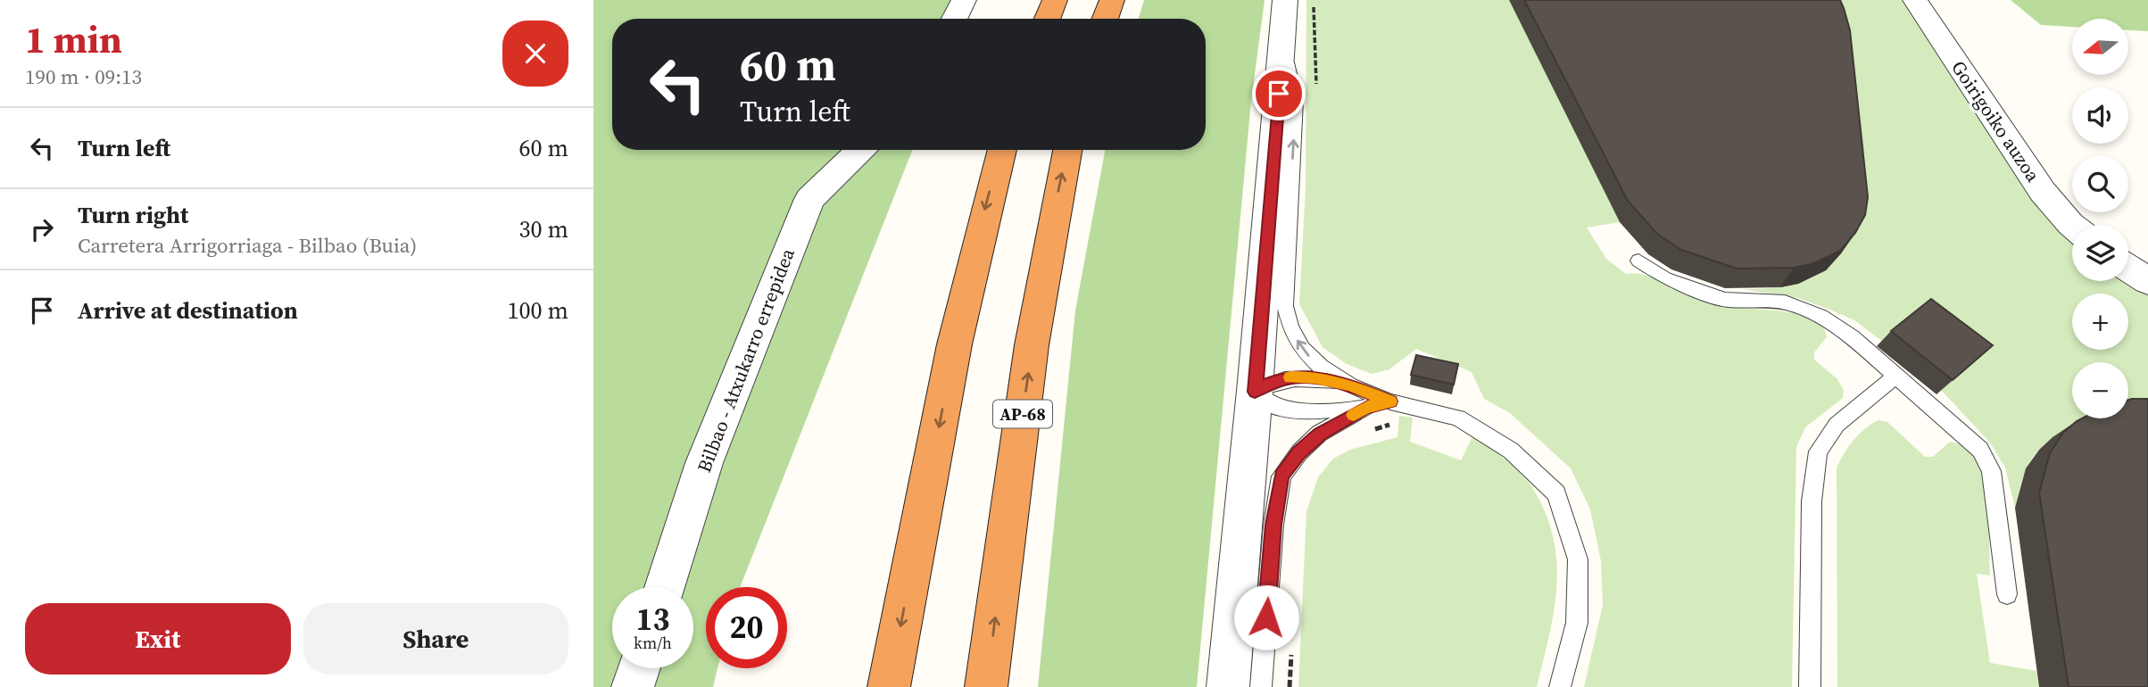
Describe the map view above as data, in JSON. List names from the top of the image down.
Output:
{
  "streets": {
    "highway": ["AP-68"],
    "street": ["Goirigoiko auzoa", "Bilbao - Atxukarro errepidea"]
  },
  "north": "left",
  "page": {
    "heading": ["1 min", "190 m · 09:13"],
    "map_buttons": ["+", "−"],
    "turn": ["60 m", "Turn left"],
    "list": [
      {
        "name": "Turn left",
        "value": "60 m"
      },
      {
        "name": "Turn right",
        "note": "Carretera Arrigorriaga - Bilbao (Buia)",
        "value": "30 m"
      },
      {
        "name": "Arrive at destination",
        "value": "100 m"
      }
    ],
    "speed": "13 km/h",
    "limit": "20",
    "buttons": ["Exit", "Share"]
  }
}
